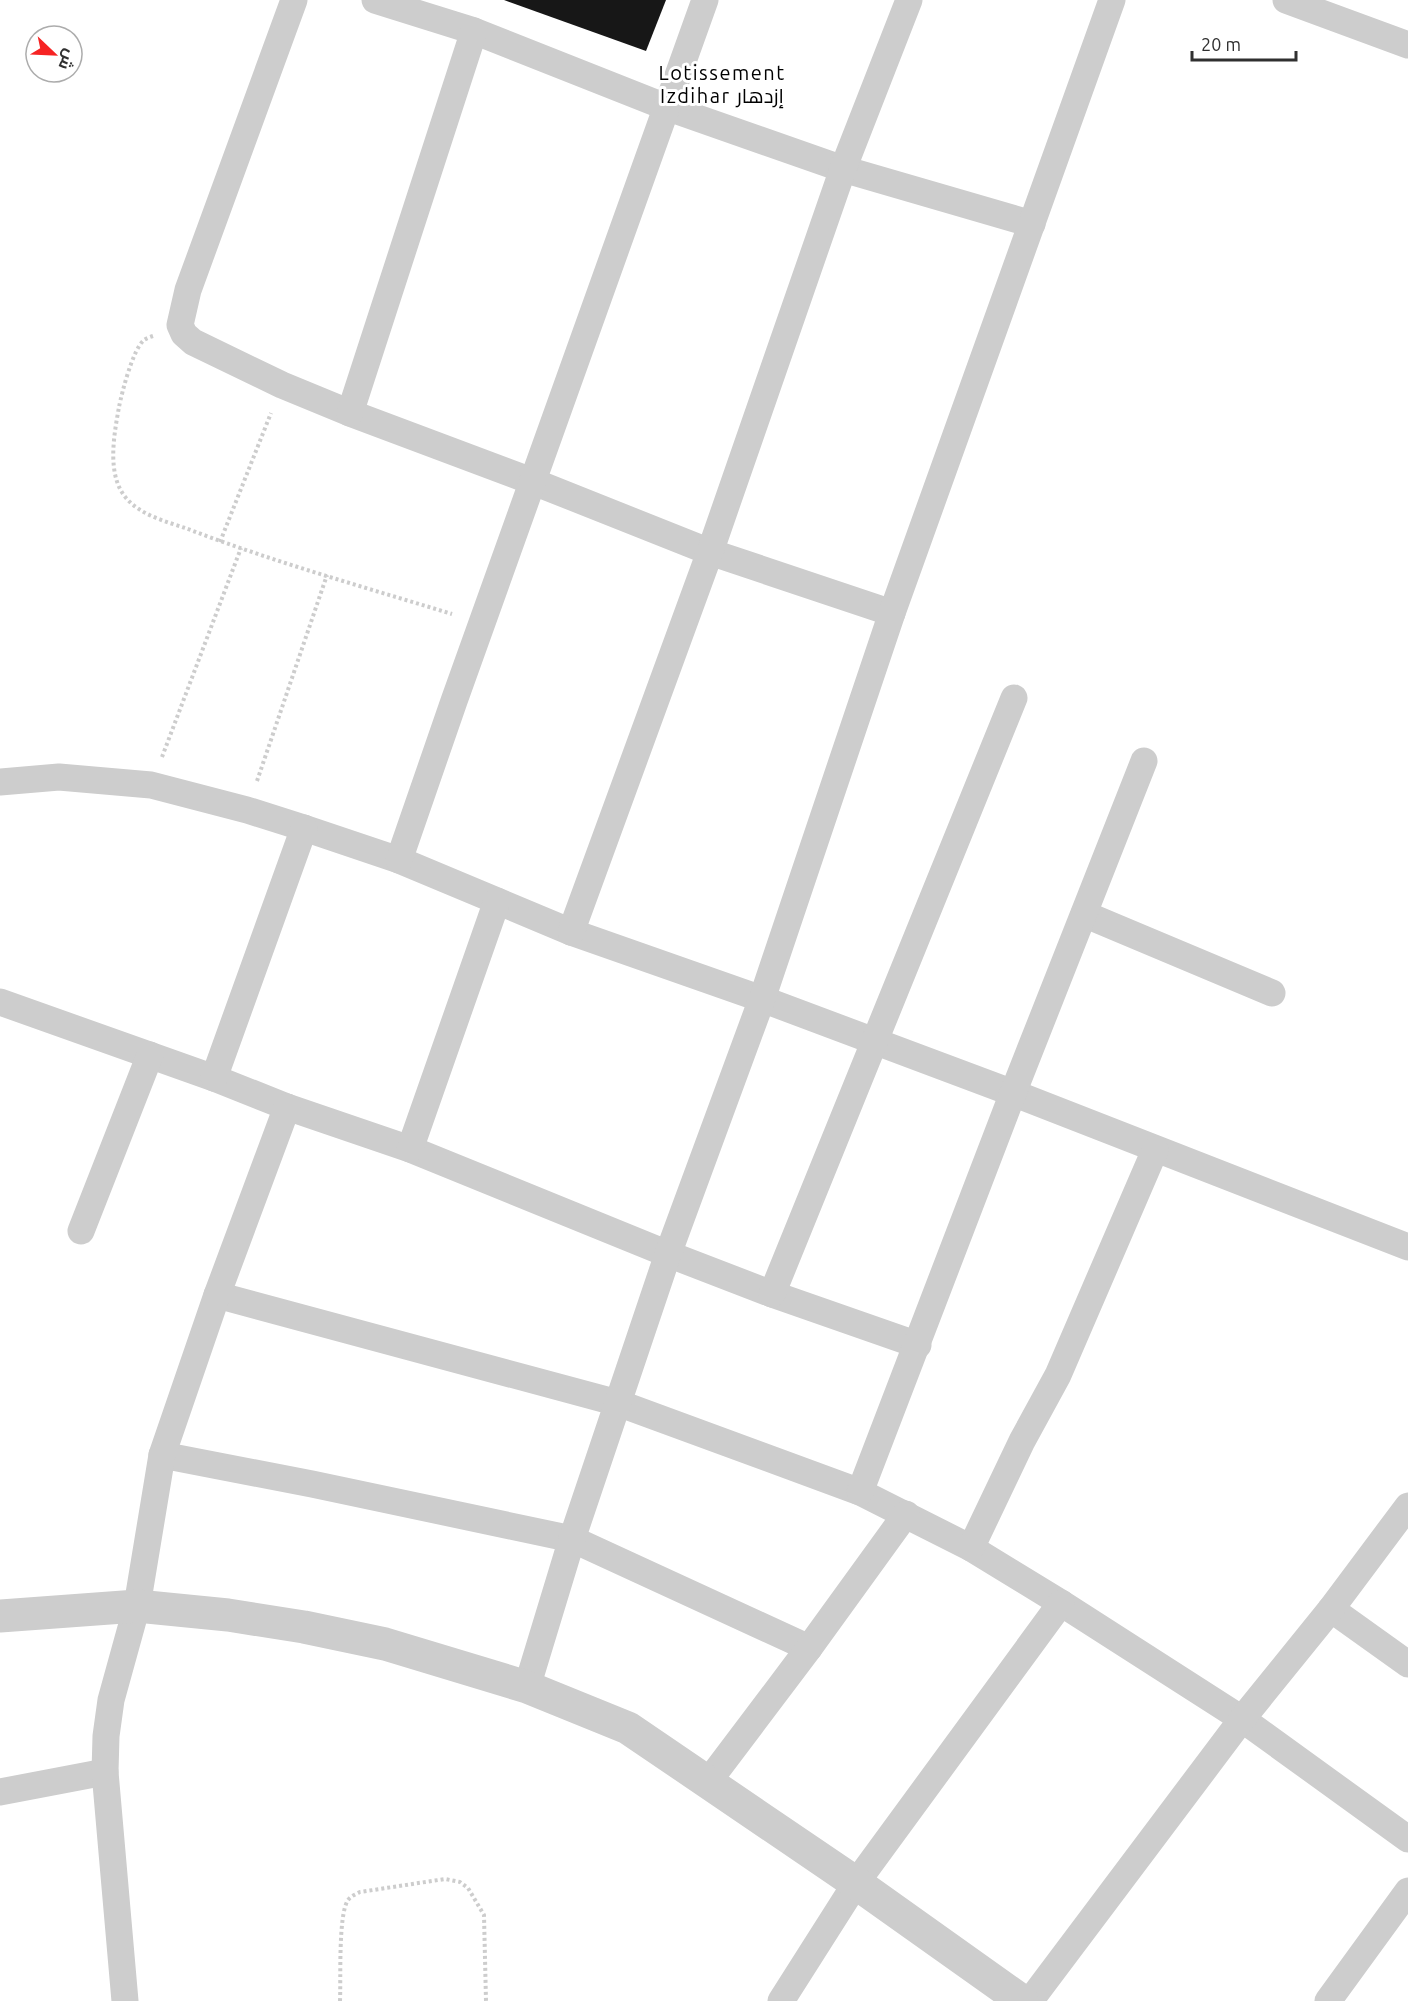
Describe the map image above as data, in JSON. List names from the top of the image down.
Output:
{
  "districts": ["Lotissement Izdihar إزدهار"],
  "scale_bar": "20 m",
  "north": "bottom right"
}
